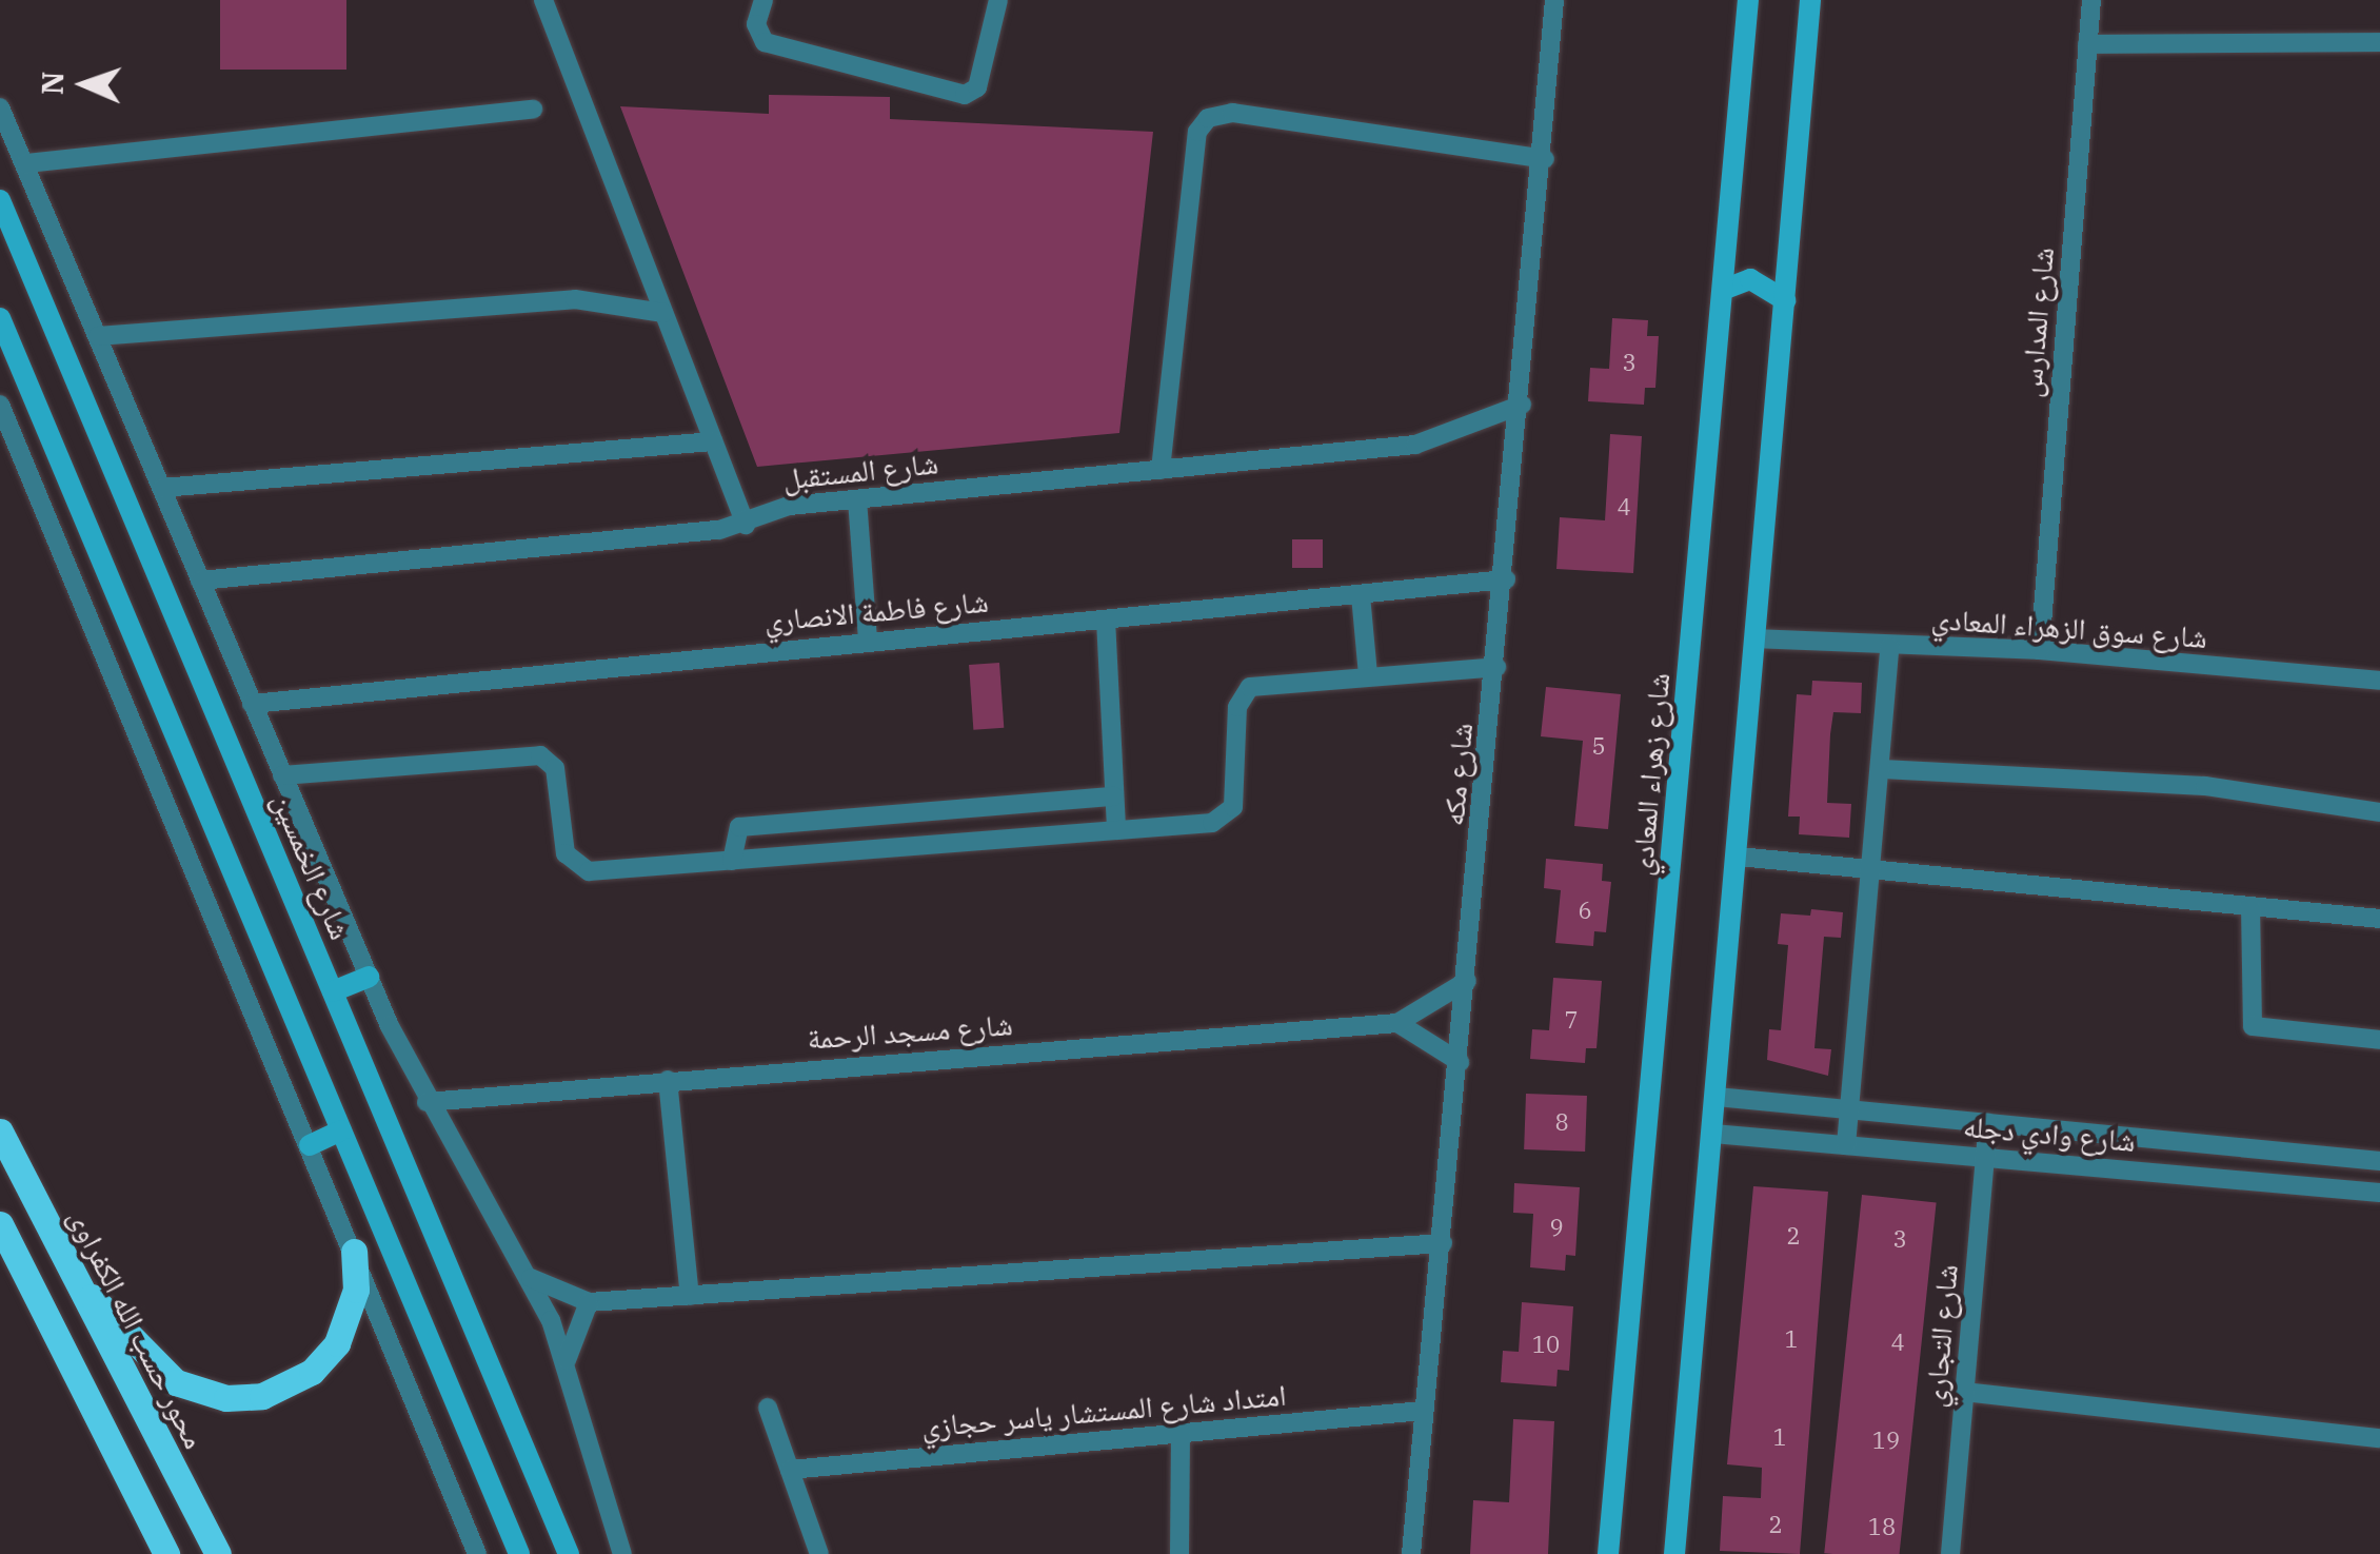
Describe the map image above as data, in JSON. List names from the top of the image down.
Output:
{
  "streets": {
    "main road": ["شارع زهراء المعادي", "شارع الخمسين", "محور حسب الله الكفراوى"],
    "street": [
      "شارع المدارس",
      "شارع المستقبل",
      "شارع فاطمة الانصاري",
      "شارع سوق الزهراء المعادي",
      "شارع مكه",
      "شارع مسجد الرحمة",
      "شارع وادي دجله",
      "شارع التجاري",
      "امتداد شارع المستشار ياسر حجازي"
    ]
  },
  "crossings": [
    ["شارع المدارس", "شارع سوق الزهراء المعادي"],
    ["شارع المستقبل", "شارع مكه"],
    ["شارع فاطمة الانصاري", "شارع مكه"],
    ["شارع مكه", "شارع مسجد الرحمة"],
    ["شارع مكه", "امتداد شارع المستشار ياسر حجازي"],
    ["شارع وادي دجله", "شارع التجاري"]
  ],
  "house_numbers": [
    "3",
    "4",
    "5",
    "6",
    "7",
    "8",
    "9",
    "2",
    "3",
    "1",
    "4",
    "10",
    "1",
    "19",
    "2",
    "18"
  ],
  "north": "left"
}
